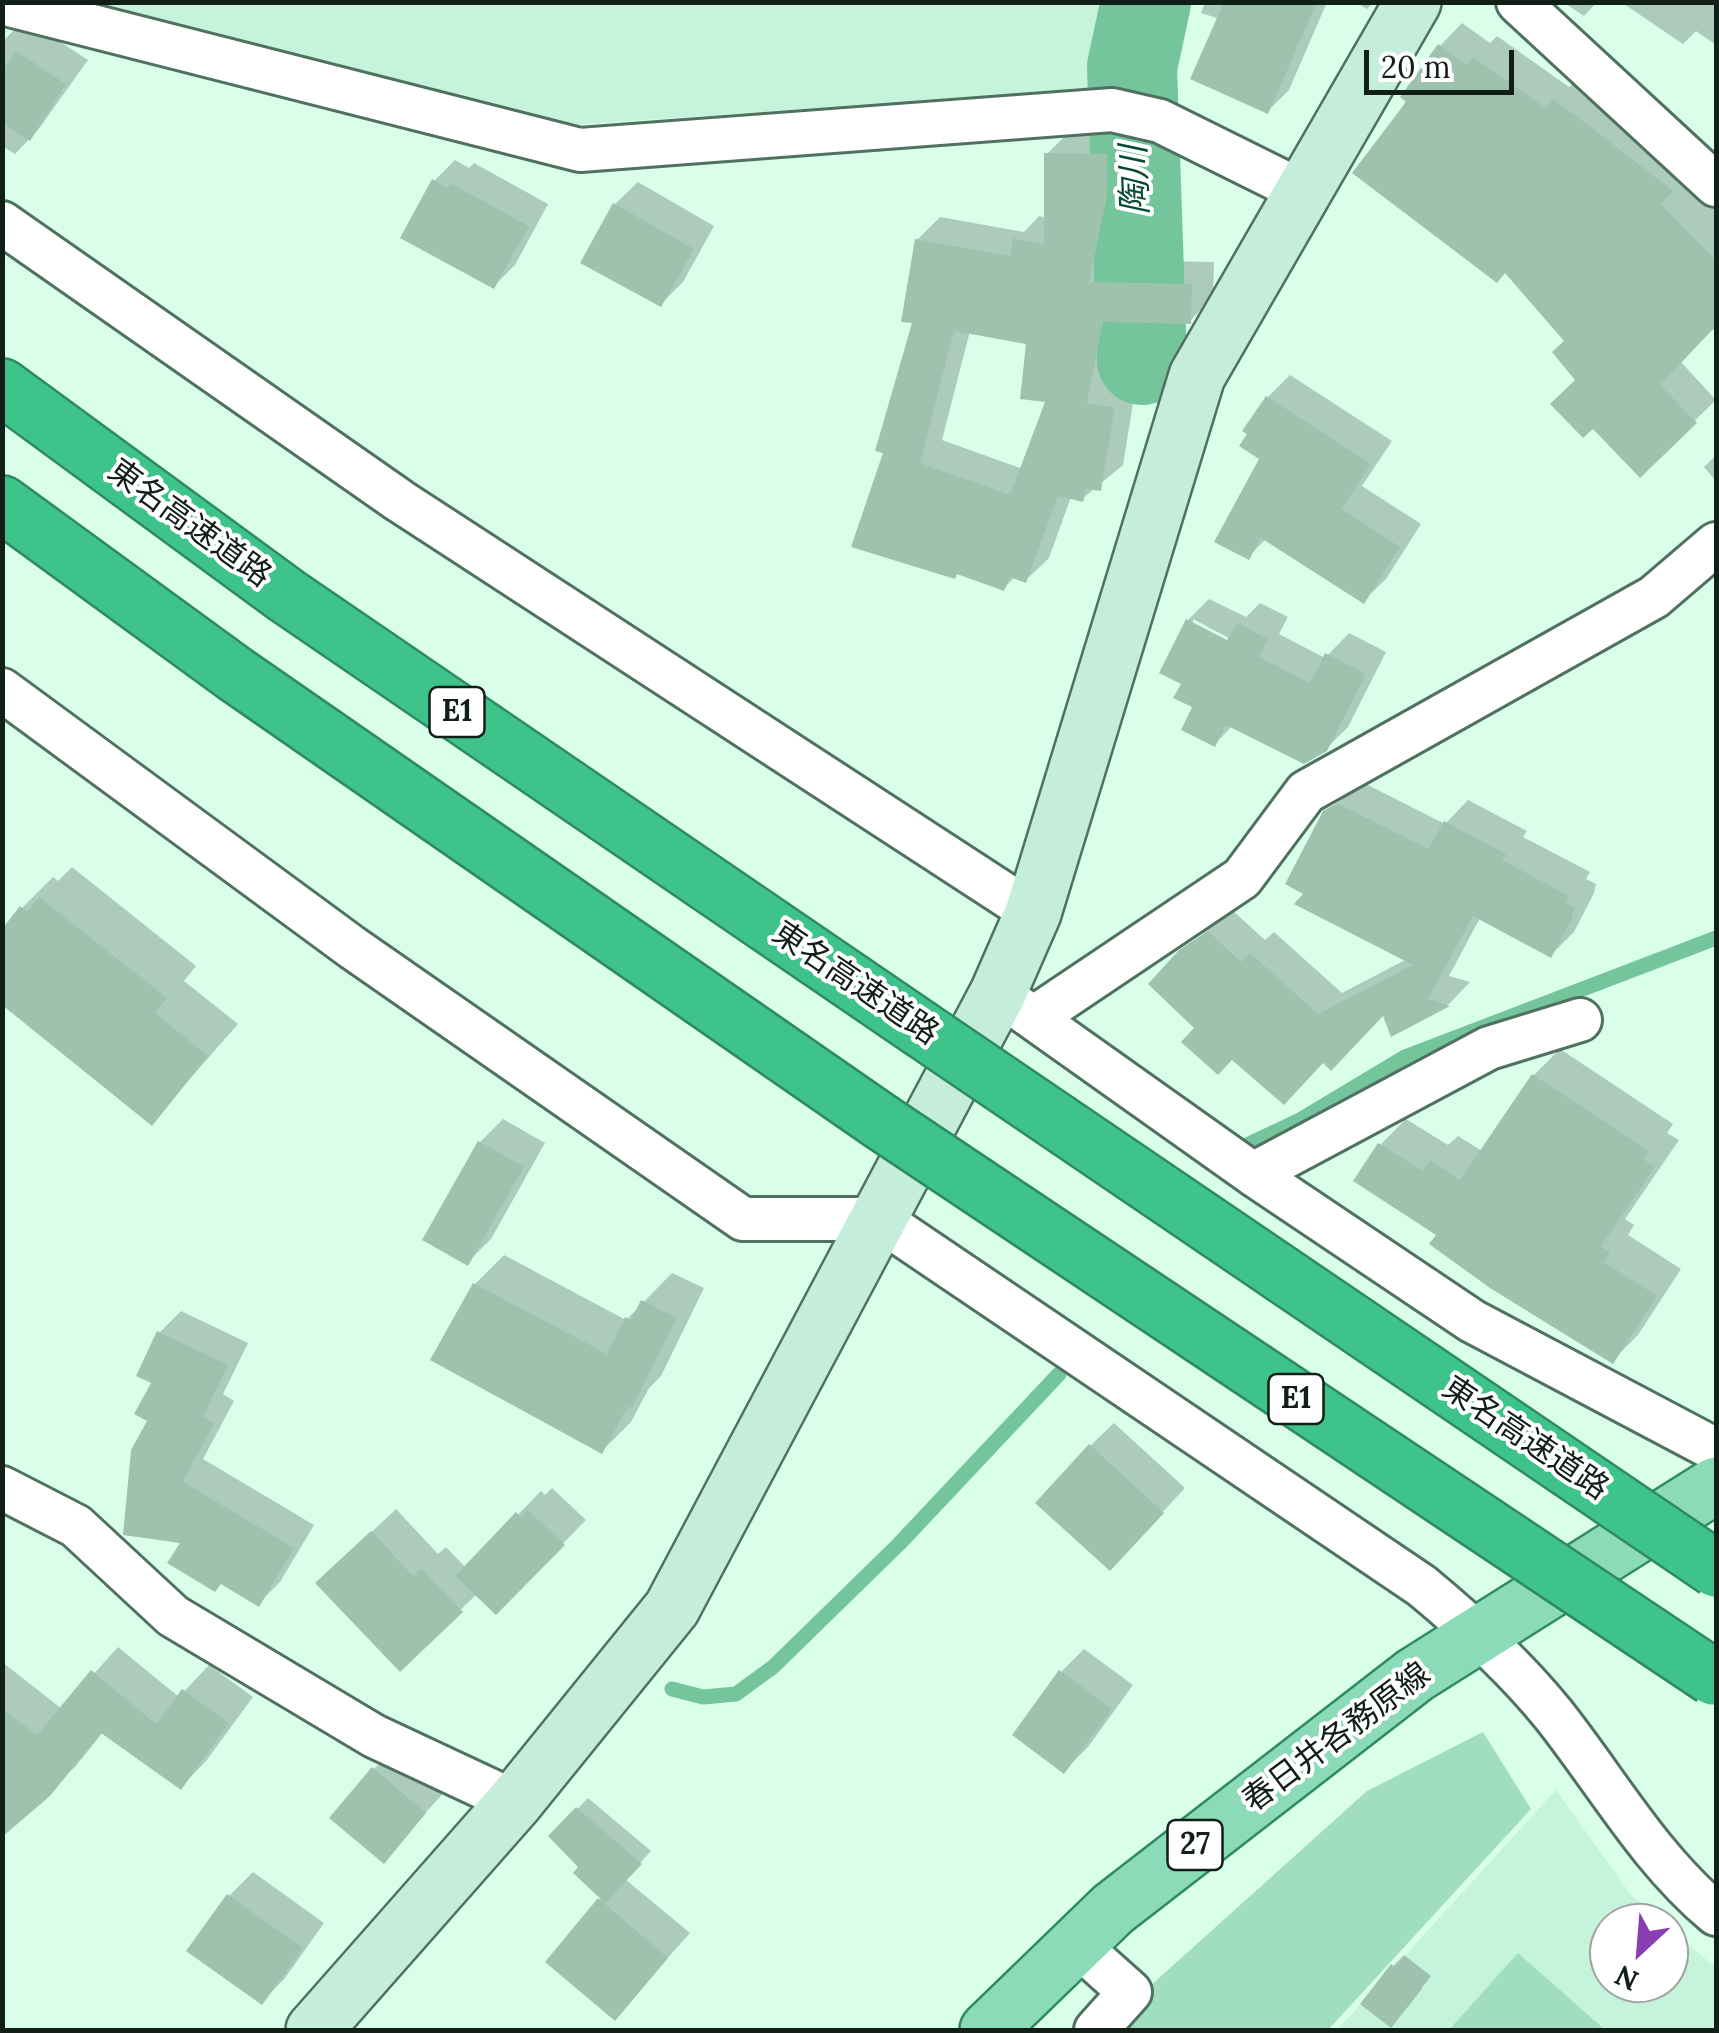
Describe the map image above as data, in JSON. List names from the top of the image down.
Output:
{
  "streets": {
    "highway": ["東名高速道路", "E1"],
    "main road": ["春日井各務原線", "27"]
  },
  "water": ["陶川"],
  "scale_bar": "20 m",
  "north": "bottom left"
}
